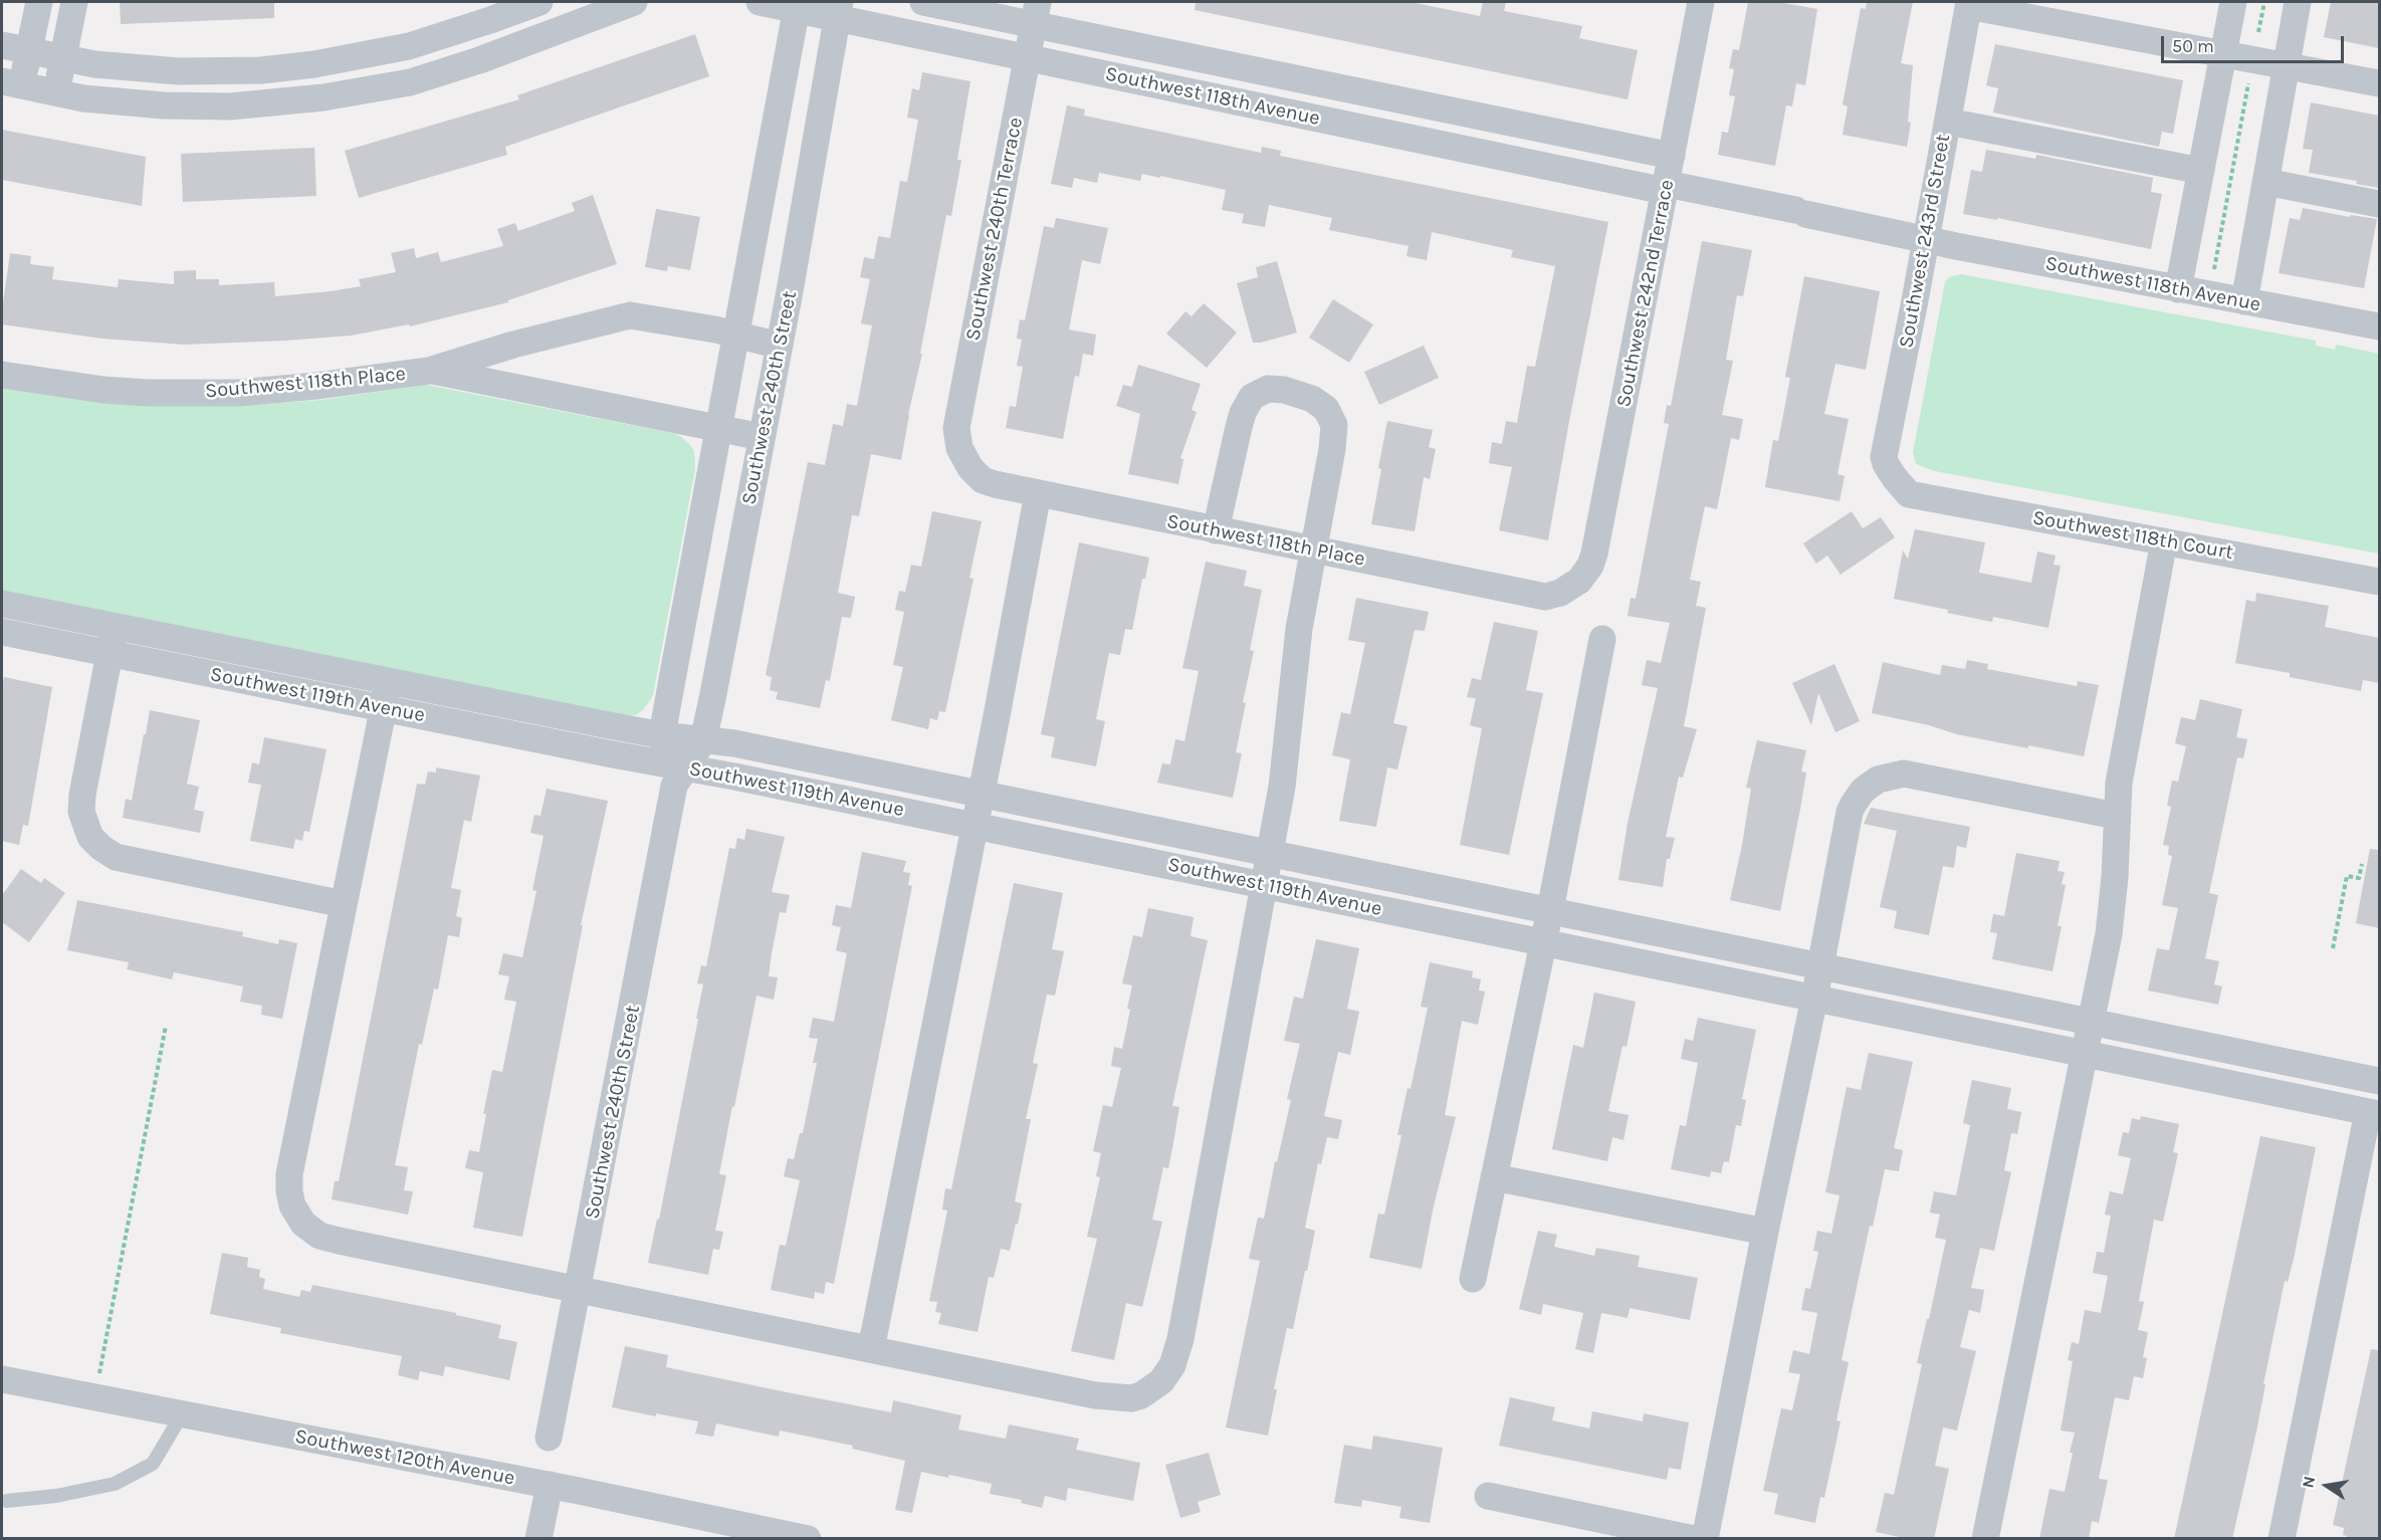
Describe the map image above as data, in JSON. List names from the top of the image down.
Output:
{
  "streets": {
    "street": [
      "Southwest 118th Avenue",
      "Southwest 240th Terrace",
      "Southwest 243rd Street",
      "Southwest 242nd Terrace",
      "Southwest 118th Place",
      "Southwest 240th Street",
      "Southwest 118th Court",
      "Southwest 119th Avenue",
      "Southwest 120th Avenue"
    ]
  },
  "crossings": [
    ["Southwest 118th Avenue", "Southwest 240th Terrace"],
    ["Southwest 118th Avenue", "Southwest 243rd Street"],
    ["Southwest 118th Avenue", "Southwest 242nd Terrace"],
    ["Southwest 118th Avenue", "Southwest 240th Street"],
    ["Southwest 240th Terrace", "Southwest 118th Place"],
    ["Southwest 243rd Street", "Southwest 118th Court"],
    ["Southwest 242nd Terrace", "Southwest 118th Place"],
    ["Southwest 118th Place", "Southwest 240th Street"],
    ["Southwest 240th Street", "Southwest 119th Avenue"]
  ],
  "scale_bar": "50 m",
  "north": "left"
}
